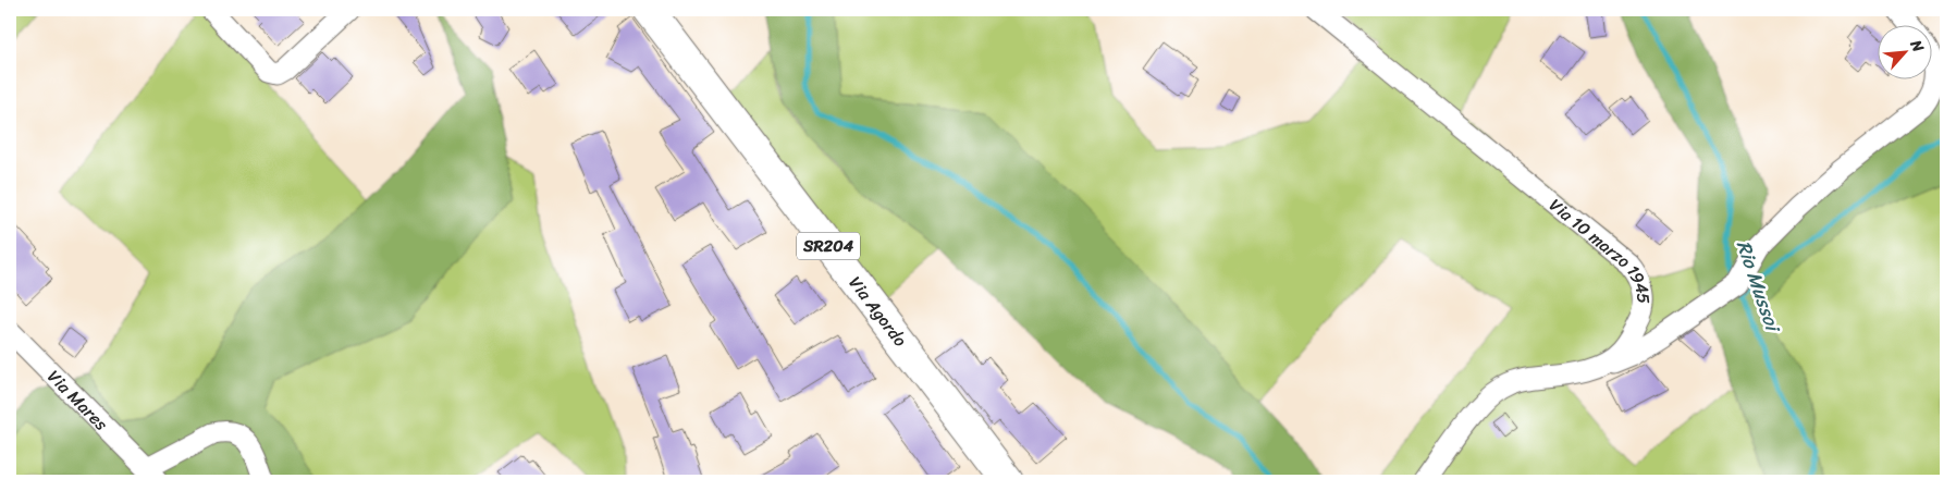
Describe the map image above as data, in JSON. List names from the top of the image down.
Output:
{
  "streets": {
    "main road": ["SR204", "Via Agordo"],
    "street": ["Via 10 marzo 1945", "Via Mares"]
  },
  "water": ["Rio Mussoi"],
  "north": "top right"
}
